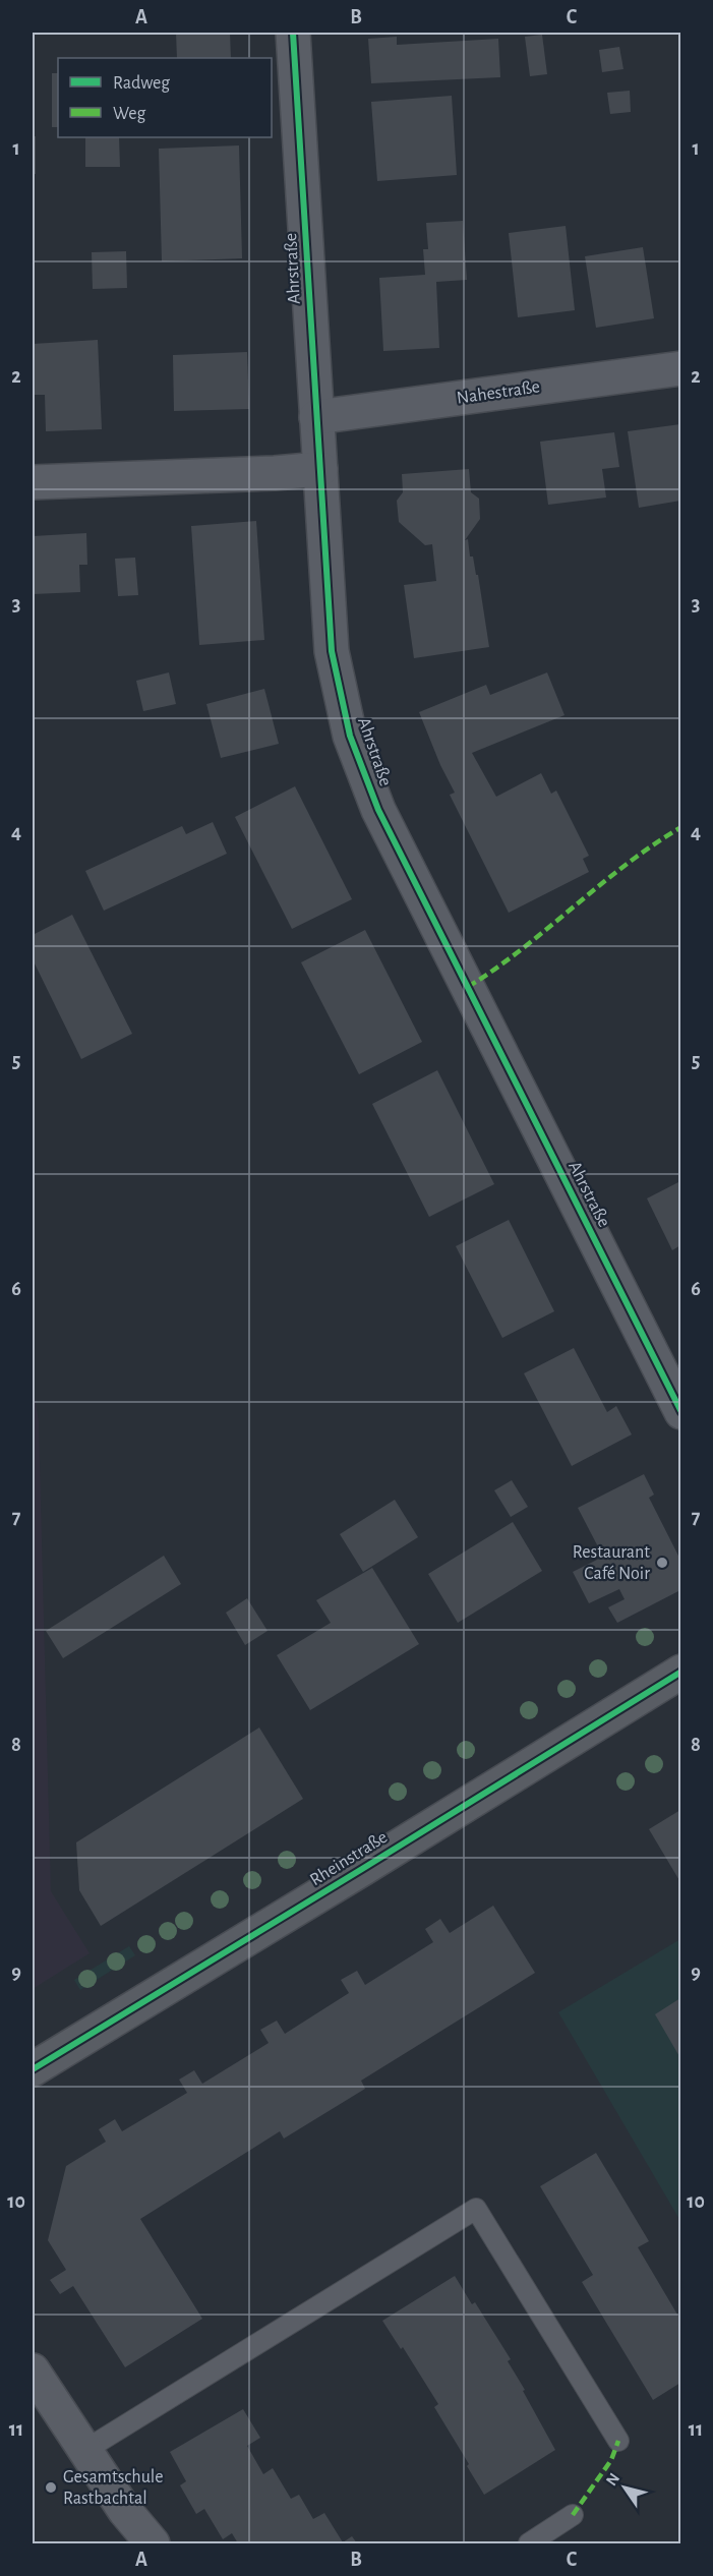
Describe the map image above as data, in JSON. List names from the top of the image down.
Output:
{
  "streets": {
    "street": ["Ahrstraße", "Nahestraße", "Rheinstraße"]
  },
  "crossings": [
    ["Ahrstraße", "Nahestraße"]
  ],
  "places": ["Restaurant Café Noir", "Gesamtschule Rastbachtal"],
  "legend": ["Radweg", "Weg"],
  "north": "top left",
  "grid": {
    "columns": ["A", "B", "C"],
    "rows": [
      "1",
      "2",
      "3",
      "4",
      "5",
      "6",
      "7",
      "8",
      "9",
      "10",
      "11"
    ]
  }
}
